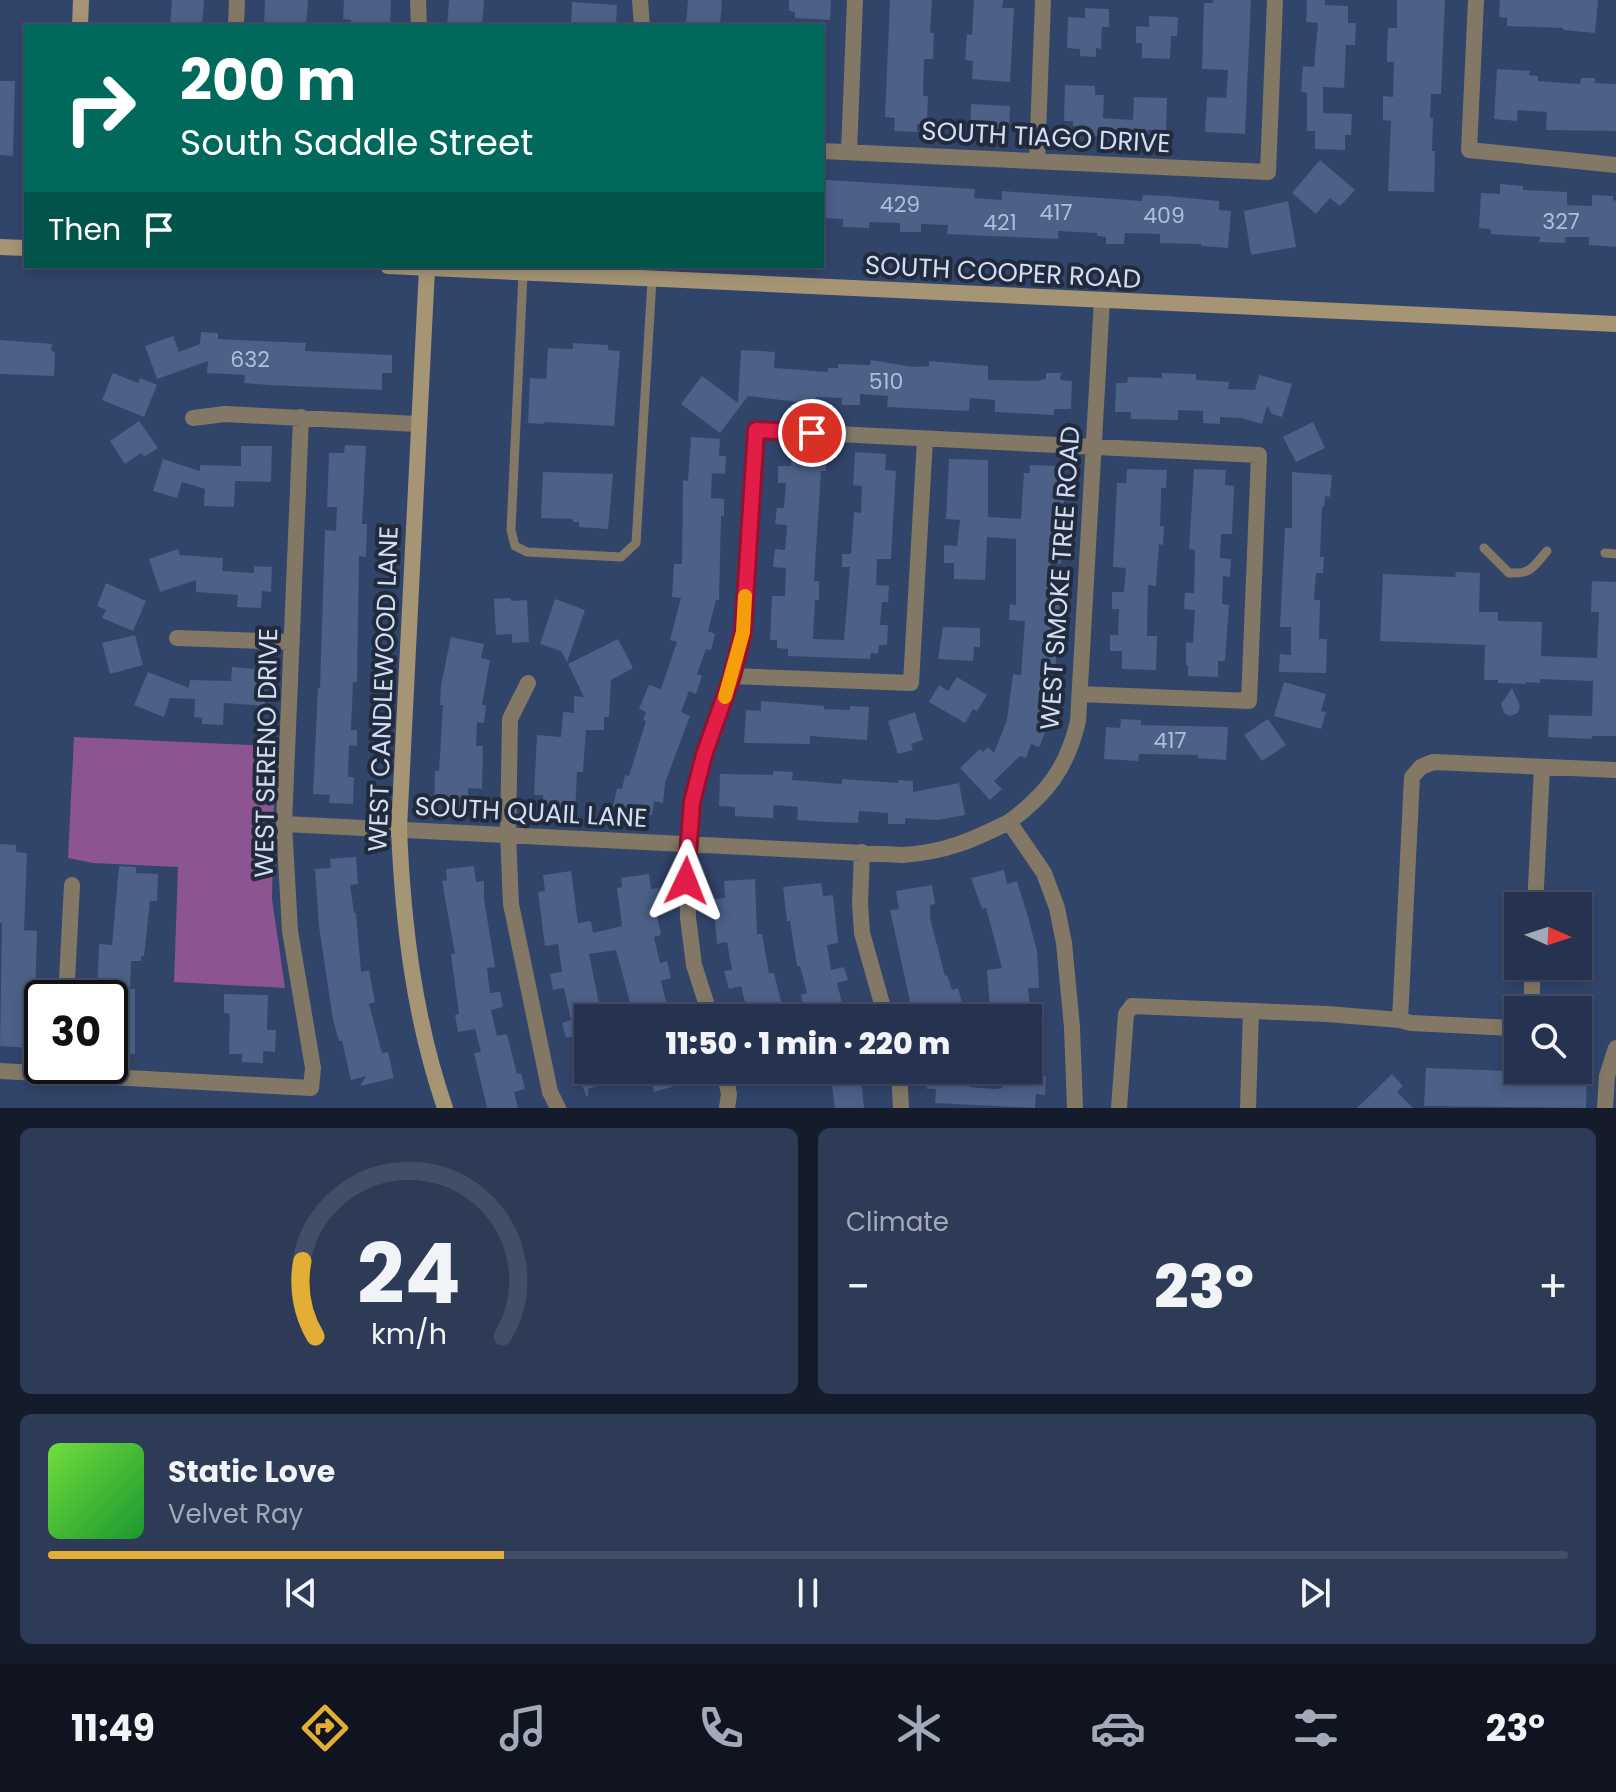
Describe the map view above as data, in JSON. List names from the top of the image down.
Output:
{
  "streets": {
    "main road": ["SOUTH COOPER ROAD", "WEST CANDLEWOOD LANE"],
    "street": [
      "SOUTH TIAGO DRIVE",
      "WEST SMOKE TREE ROAD",
      "WEST SERENO DRIVE",
      "SOUTH QUAIL LANE"
    ]
  },
  "crossings": [
    ["SOUTH COOPER ROAD", "WEST SMOKE TREE ROAD"],
    ["SOUTH COOPER ROAD", "WEST CANDLEWOOD LANE"],
    ["WEST SMOKE TREE ROAD", "SOUTH QUAIL LANE"],
    ["WEST CANDLEWOOD LANE", "SOUTH QUAIL LANE"],
    ["WEST SERENO DRIVE", "SOUTH QUAIL LANE"]
  ],
  "house_numbers": [
    "429",
    "417",
    "409",
    "327",
    "421",
    "632",
    "510",
    "417"
  ],
  "north": "right",
  "page": {
    "turn": ["200 m", "South Saddle Street"],
    "then": "Then",
    "limit": "30",
    "trip": "11:50 · 1 min · 220 m",
    "tile": "Climate",
    "heat": ["−", "23°", "+"],
    "song": ["Static Love", "Velvet Ray"],
    "tabs": ["11:49", "23°"],
    "gauge": ["24", "km/h"]
  }
}
